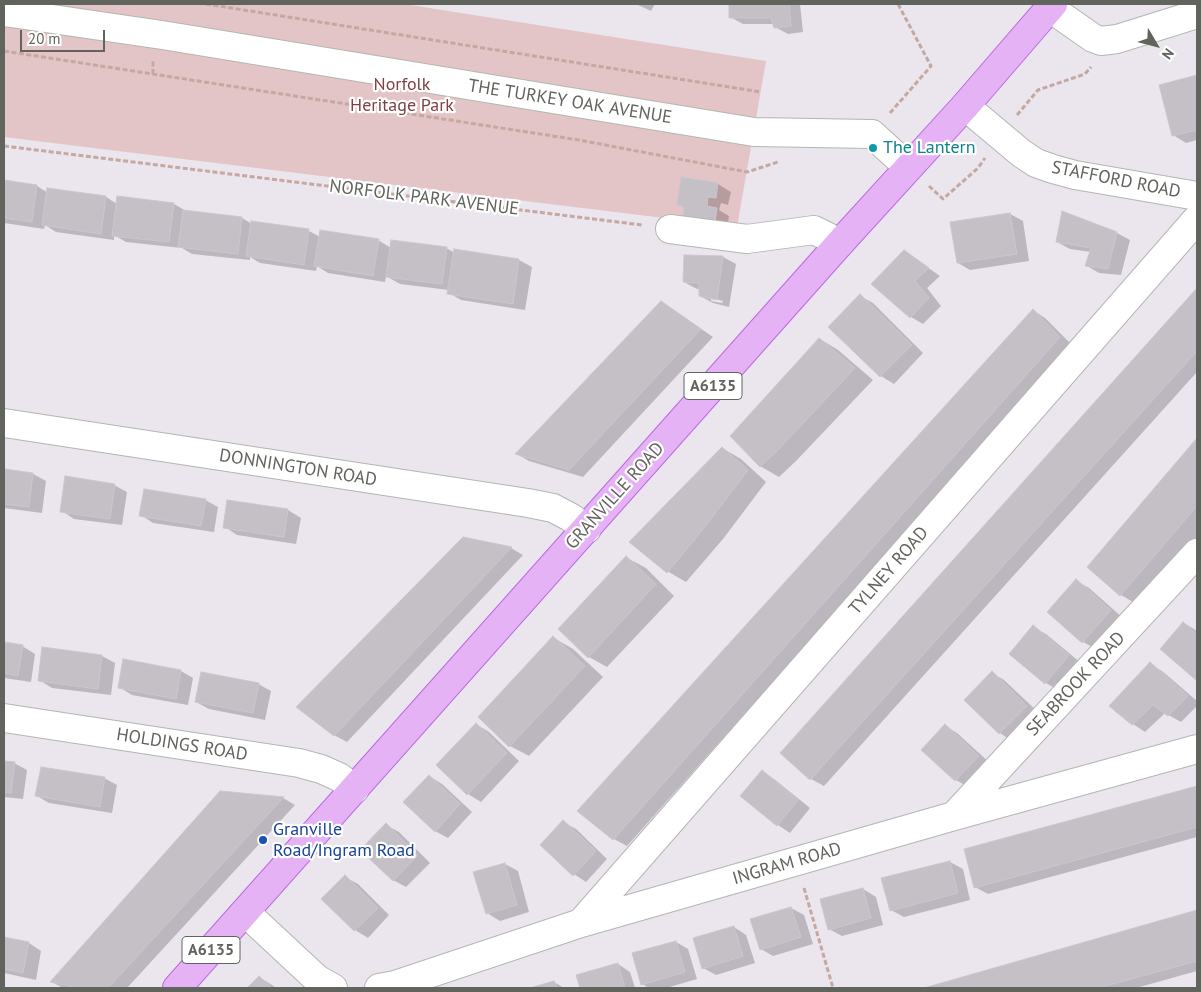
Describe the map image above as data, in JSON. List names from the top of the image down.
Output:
{
  "streets": {
    "main road": ["A6135", "GRANVILLE ROAD"],
    "street": [
      "THE TURKEY OAK AVENUE",
      "STAFFORD ROAD",
      "DONNINGTON ROAD",
      "TYLNEY ROAD",
      "SEABROOK ROAD",
      "HOLDINGS ROAD",
      "INGRAM ROAD"
    ],
    "path": ["NORFOLK PARK AVENUE"]
  },
  "crossings": [
    ["STAFFORD ROAD", "GRANVILLE ROAD"],
    ["DONNINGTON ROAD", "GRANVILLE ROAD"],
    ["GRANVILLE ROAD", "HOLDINGS ROAD"],
    ["TYLNEY ROAD", "INGRAM ROAD"],
    ["SEABROOK ROAD", "INGRAM ROAD"]
  ],
  "parks": ["Norfolk Heritage Park"],
  "places": ["The Lantern", "Granville Road/Ingram Road"],
  "scale_bar": "20 m",
  "north": "bottom right"
}
